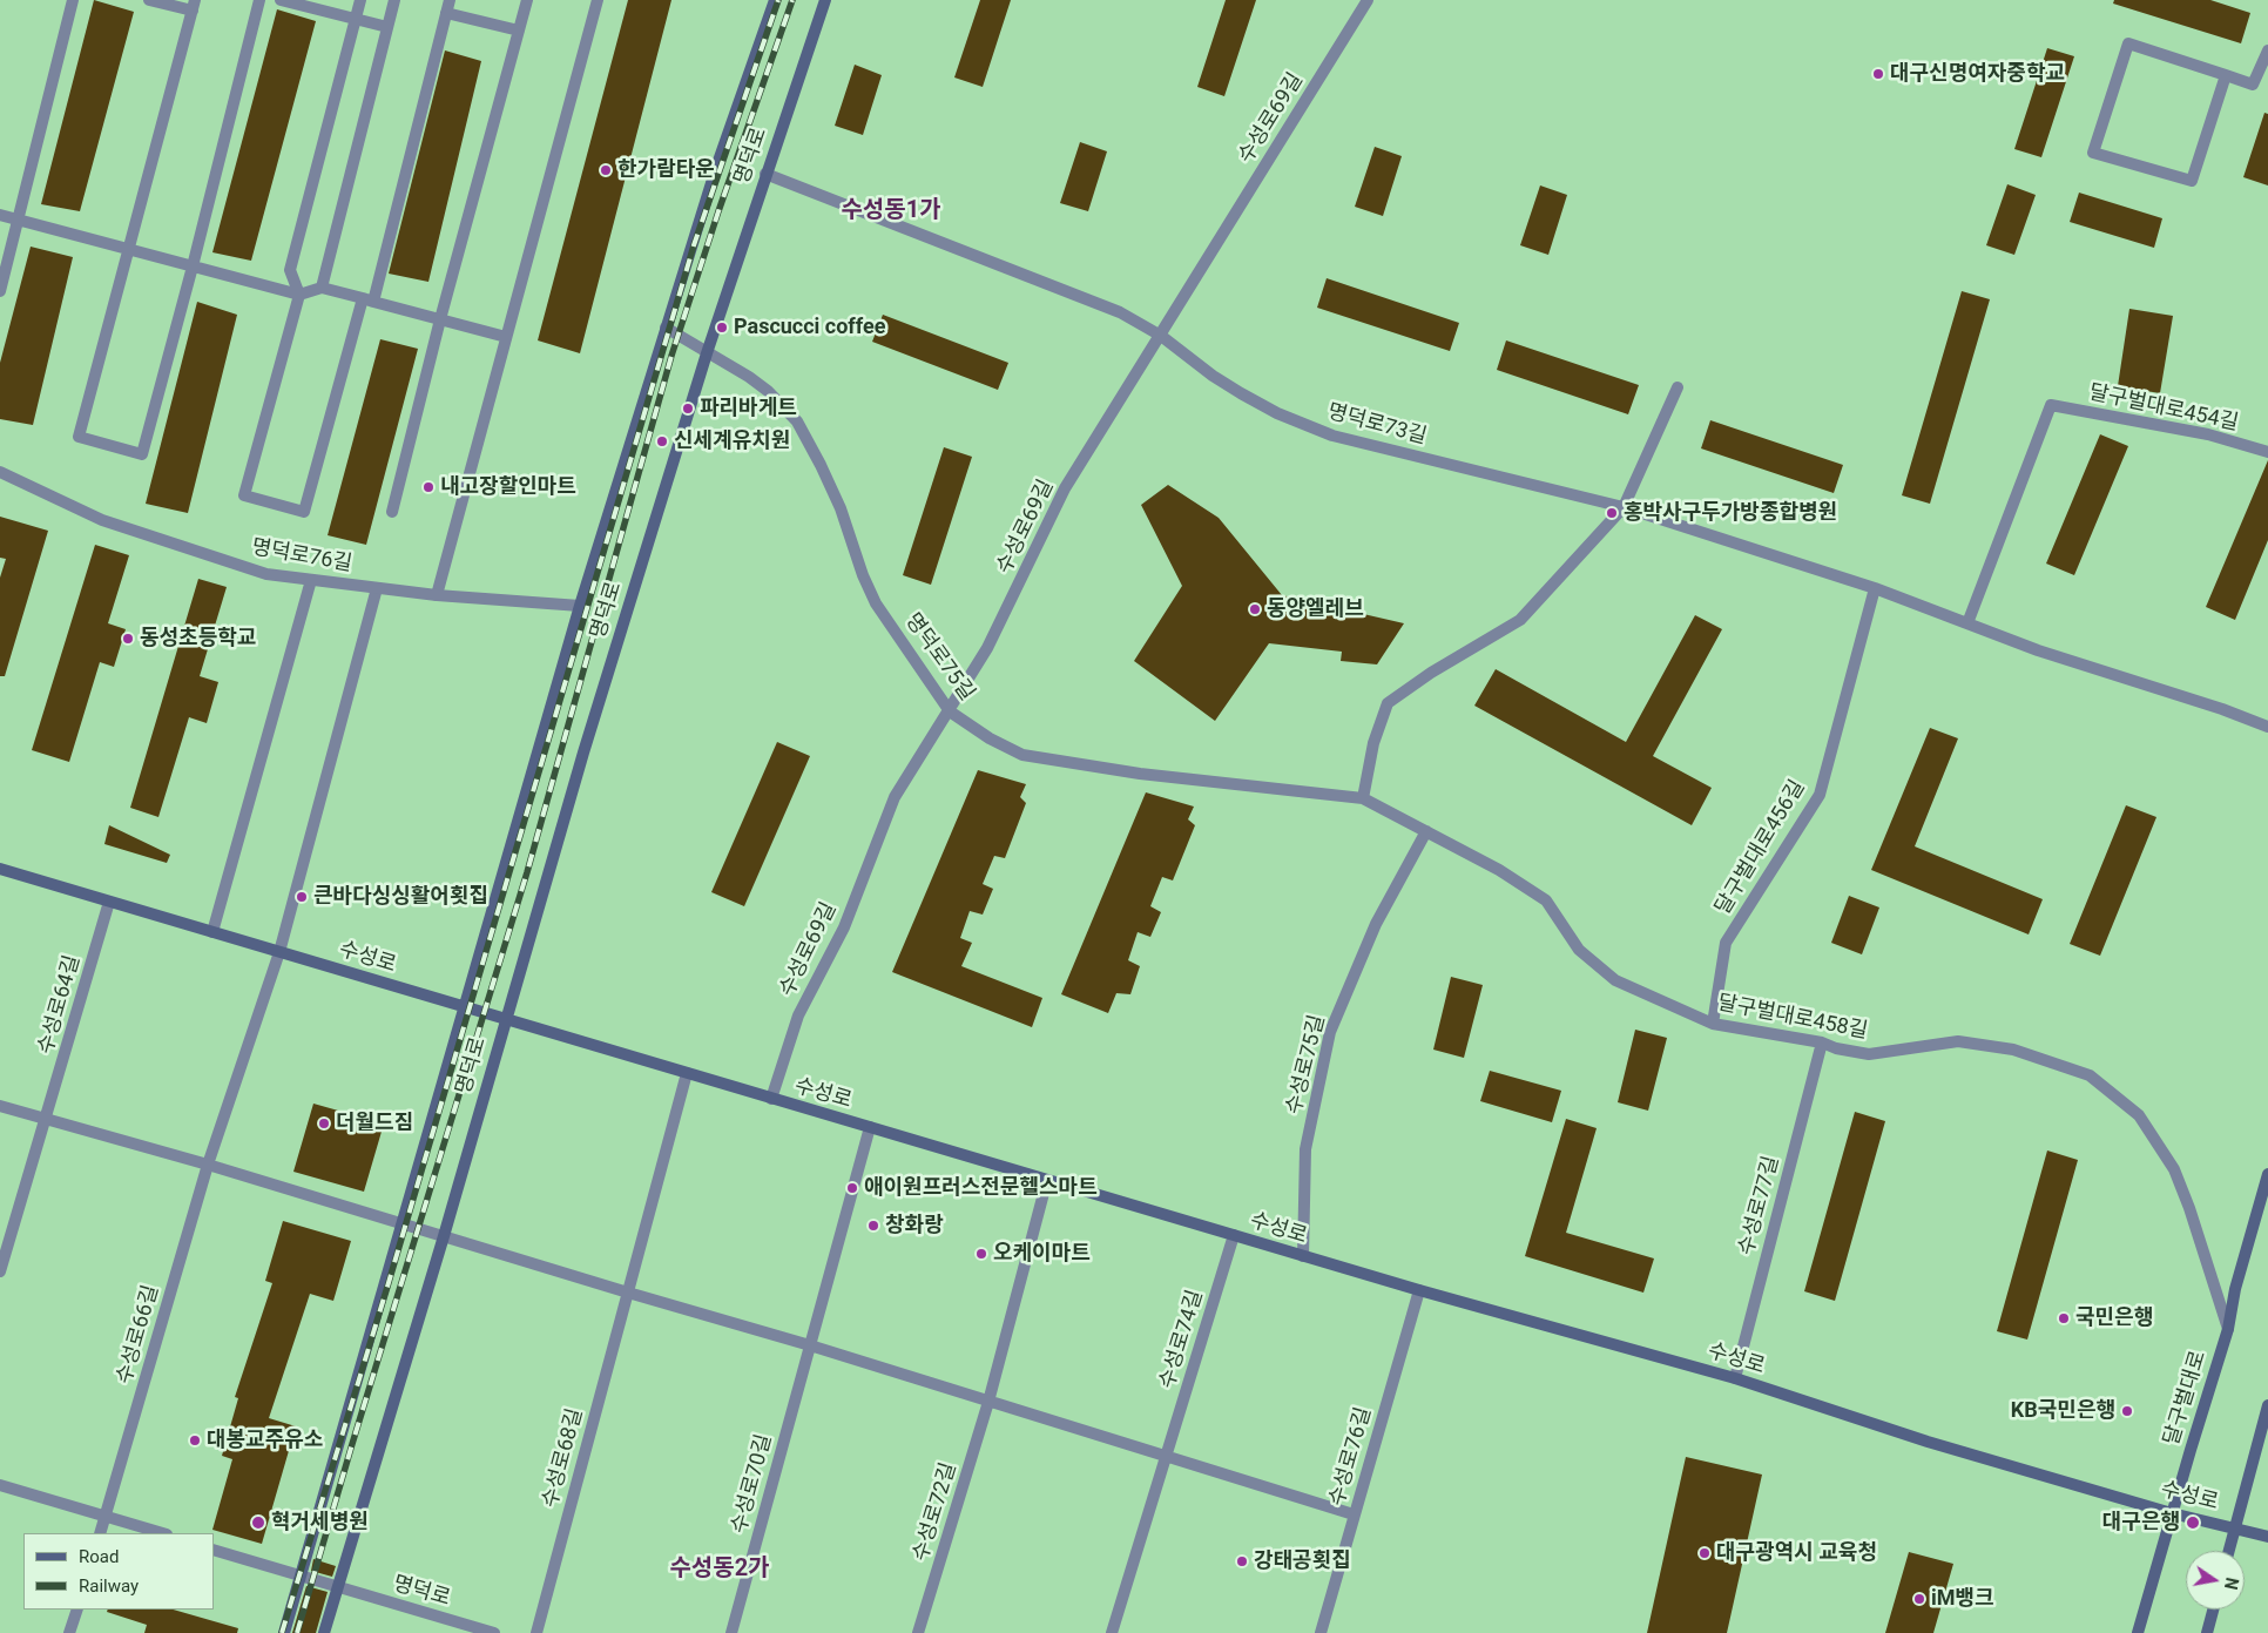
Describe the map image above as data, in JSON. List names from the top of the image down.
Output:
{
  "streets": {
    "main road": ["명덕로", "수성로", "달구벌대로"],
    "street": [
      "수성로69길",
      "달구벌대로454길",
      "명덕로73길",
      "명덕로76길",
      "명덕로75길",
      "달구벌대로456길",
      "수성로64길",
      "달구벌대로458길",
      "수성로75길",
      "수성로77길",
      "수성로66길",
      "수성로74길",
      "수성로76길",
      "수성로68길",
      "수성로70길",
      "수성로72길"
    ]
  },
  "crossings": [
    ["수성로69길", "명덕로73길"],
    ["수성로69길", "명덕로75길"],
    ["수성로69길", "수성로"],
    ["명덕로", "명덕로73길"],
    ["명덕로", "명덕로76길"],
    ["명덕로", "명덕로75길"],
    ["명덕로", "수성로"],
    ["명덕로75길", "달구벌대로458길"],
    ["달구벌대로456길", "달구벌대로458길"],
    ["수성로", "수성로64길"],
    ["수성로", "수성로75길"],
    ["수성로", "수성로77길"],
    ["수성로", "수성로66길"],
    ["수성로", "수성로74길"],
    ["수성로", "달구벌대로"],
    ["수성로", "수성로76길"],
    ["수성로", "수성로68길"],
    ["수성로", "수성로70길"],
    ["수성로", "수성로72길"],
    ["달구벌대로458길", "수성로75길"],
    ["달구벌대로458길", "수성로77길"],
    ["달구벌대로458길", "달구벌대로"]
  ],
  "districts": ["수성동1가", "수성동2가"],
  "places": [
    "대구신명여자중학교",
    "한가람타운",
    "Pascucci coffee",
    "파리바게트",
    "신세계유치원",
    "내고장할인마트",
    "홍박사구두가방종합병원",
    "동양엘레브",
    "동성초등학교",
    "큰바다싱싱활어횟집",
    "더월드짐",
    "애이원프러스전문헬스마트",
    "창화랑",
    "오케이마트",
    "국민은행",
    "KB국민은행",
    "대봉교주유소",
    "혁거세병원",
    "대구은행",
    "대구광역시 교육청",
    "강태공횟집",
    "iM뱅크"
  ],
  "legend": ["Road", "Railway"],
  "north": "right"
}
